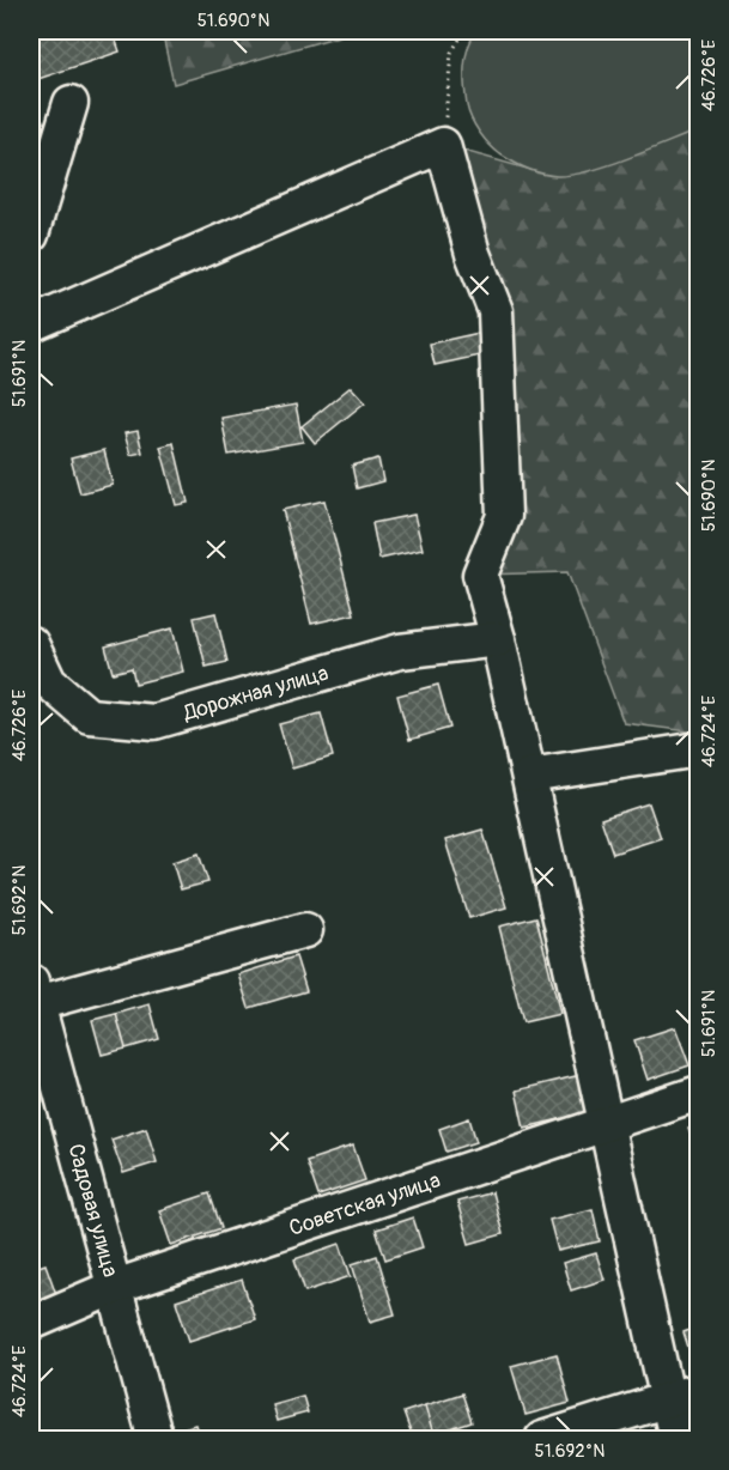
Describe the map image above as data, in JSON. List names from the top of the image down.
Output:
{
  "streets": {
    "street": ["Дорожная улица", "Советская улица", "Садовая улица"]
  },
  "crossings": [
    ["Советская улица", "Садовая улица"]
  ],
  "coordinates": [
    "51.690°N",
    "46.726°E",
    "51.691°N",
    "46.724°E",
    "51.692°N"
  ]
}
